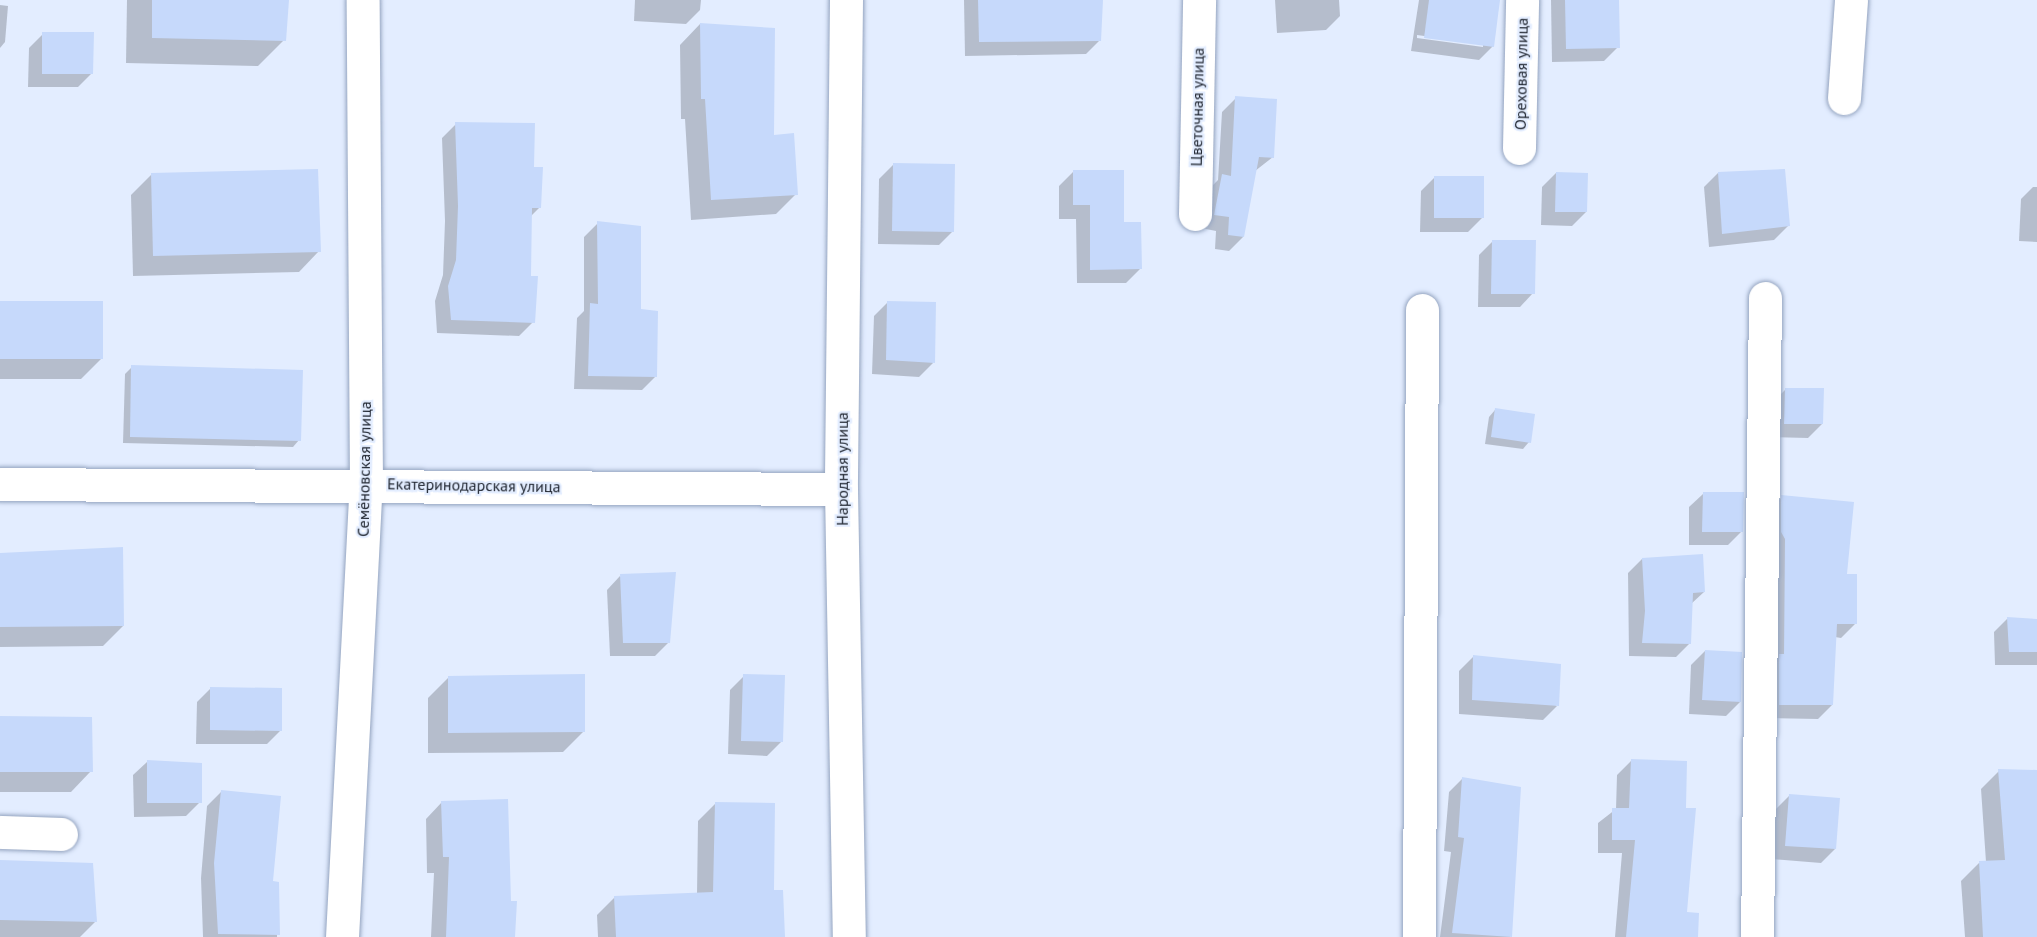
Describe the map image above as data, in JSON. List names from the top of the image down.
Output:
{
  "streets": {
    "street": [
      "Ореховая улица",
      "Цветочная улица",
      "Семёновская улица",
      "Народная улица",
      "Екатеринодарская улица"
    ]
  },
  "crossings": [
    ["Семёновская улица", "Екатеринодарская улица"],
    ["Народная улица", "Екатеринодарская улица"]
  ]
}
